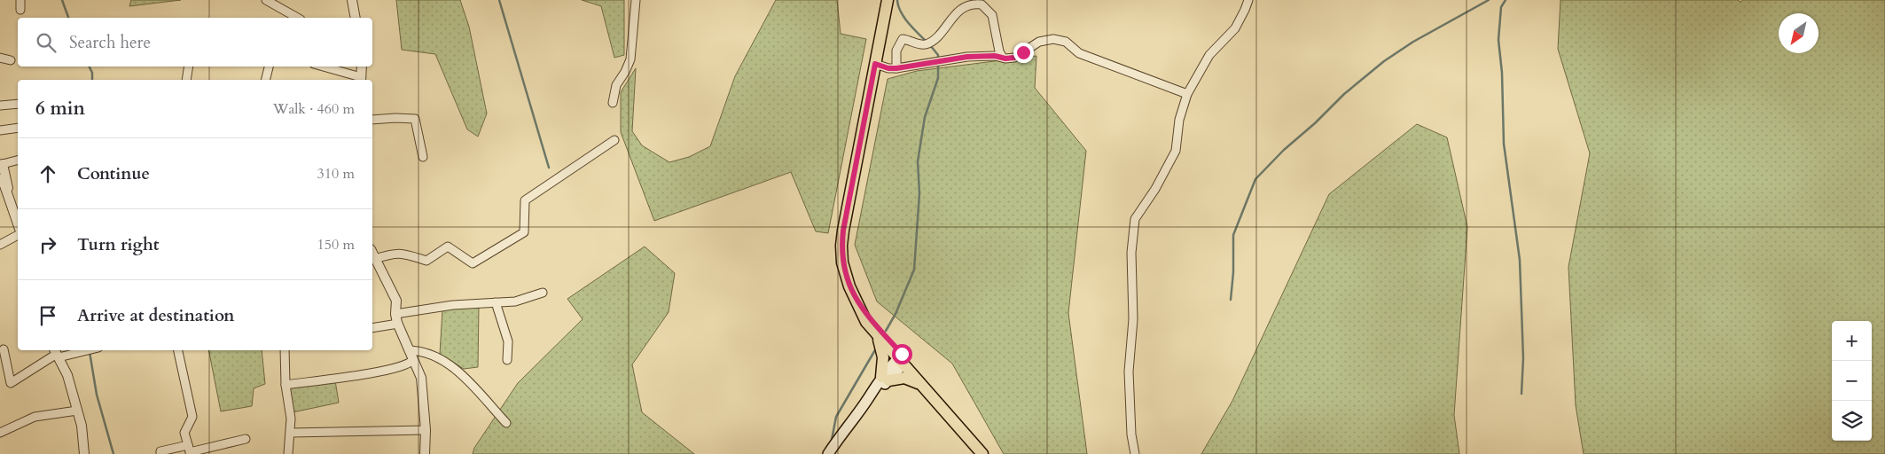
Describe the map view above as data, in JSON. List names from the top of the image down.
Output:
{
  "north": "bottom left",
  "page": {
    "search": "Search here",
    "heading": ["6 min", "Walk · 460 m"],
    "list": [
      ["Continue", "310 m"],
      ["Turn right", "150 m"],
      "Arrive at destination"
    ],
    "map_buttons": ["+", "−"]
  }
}
